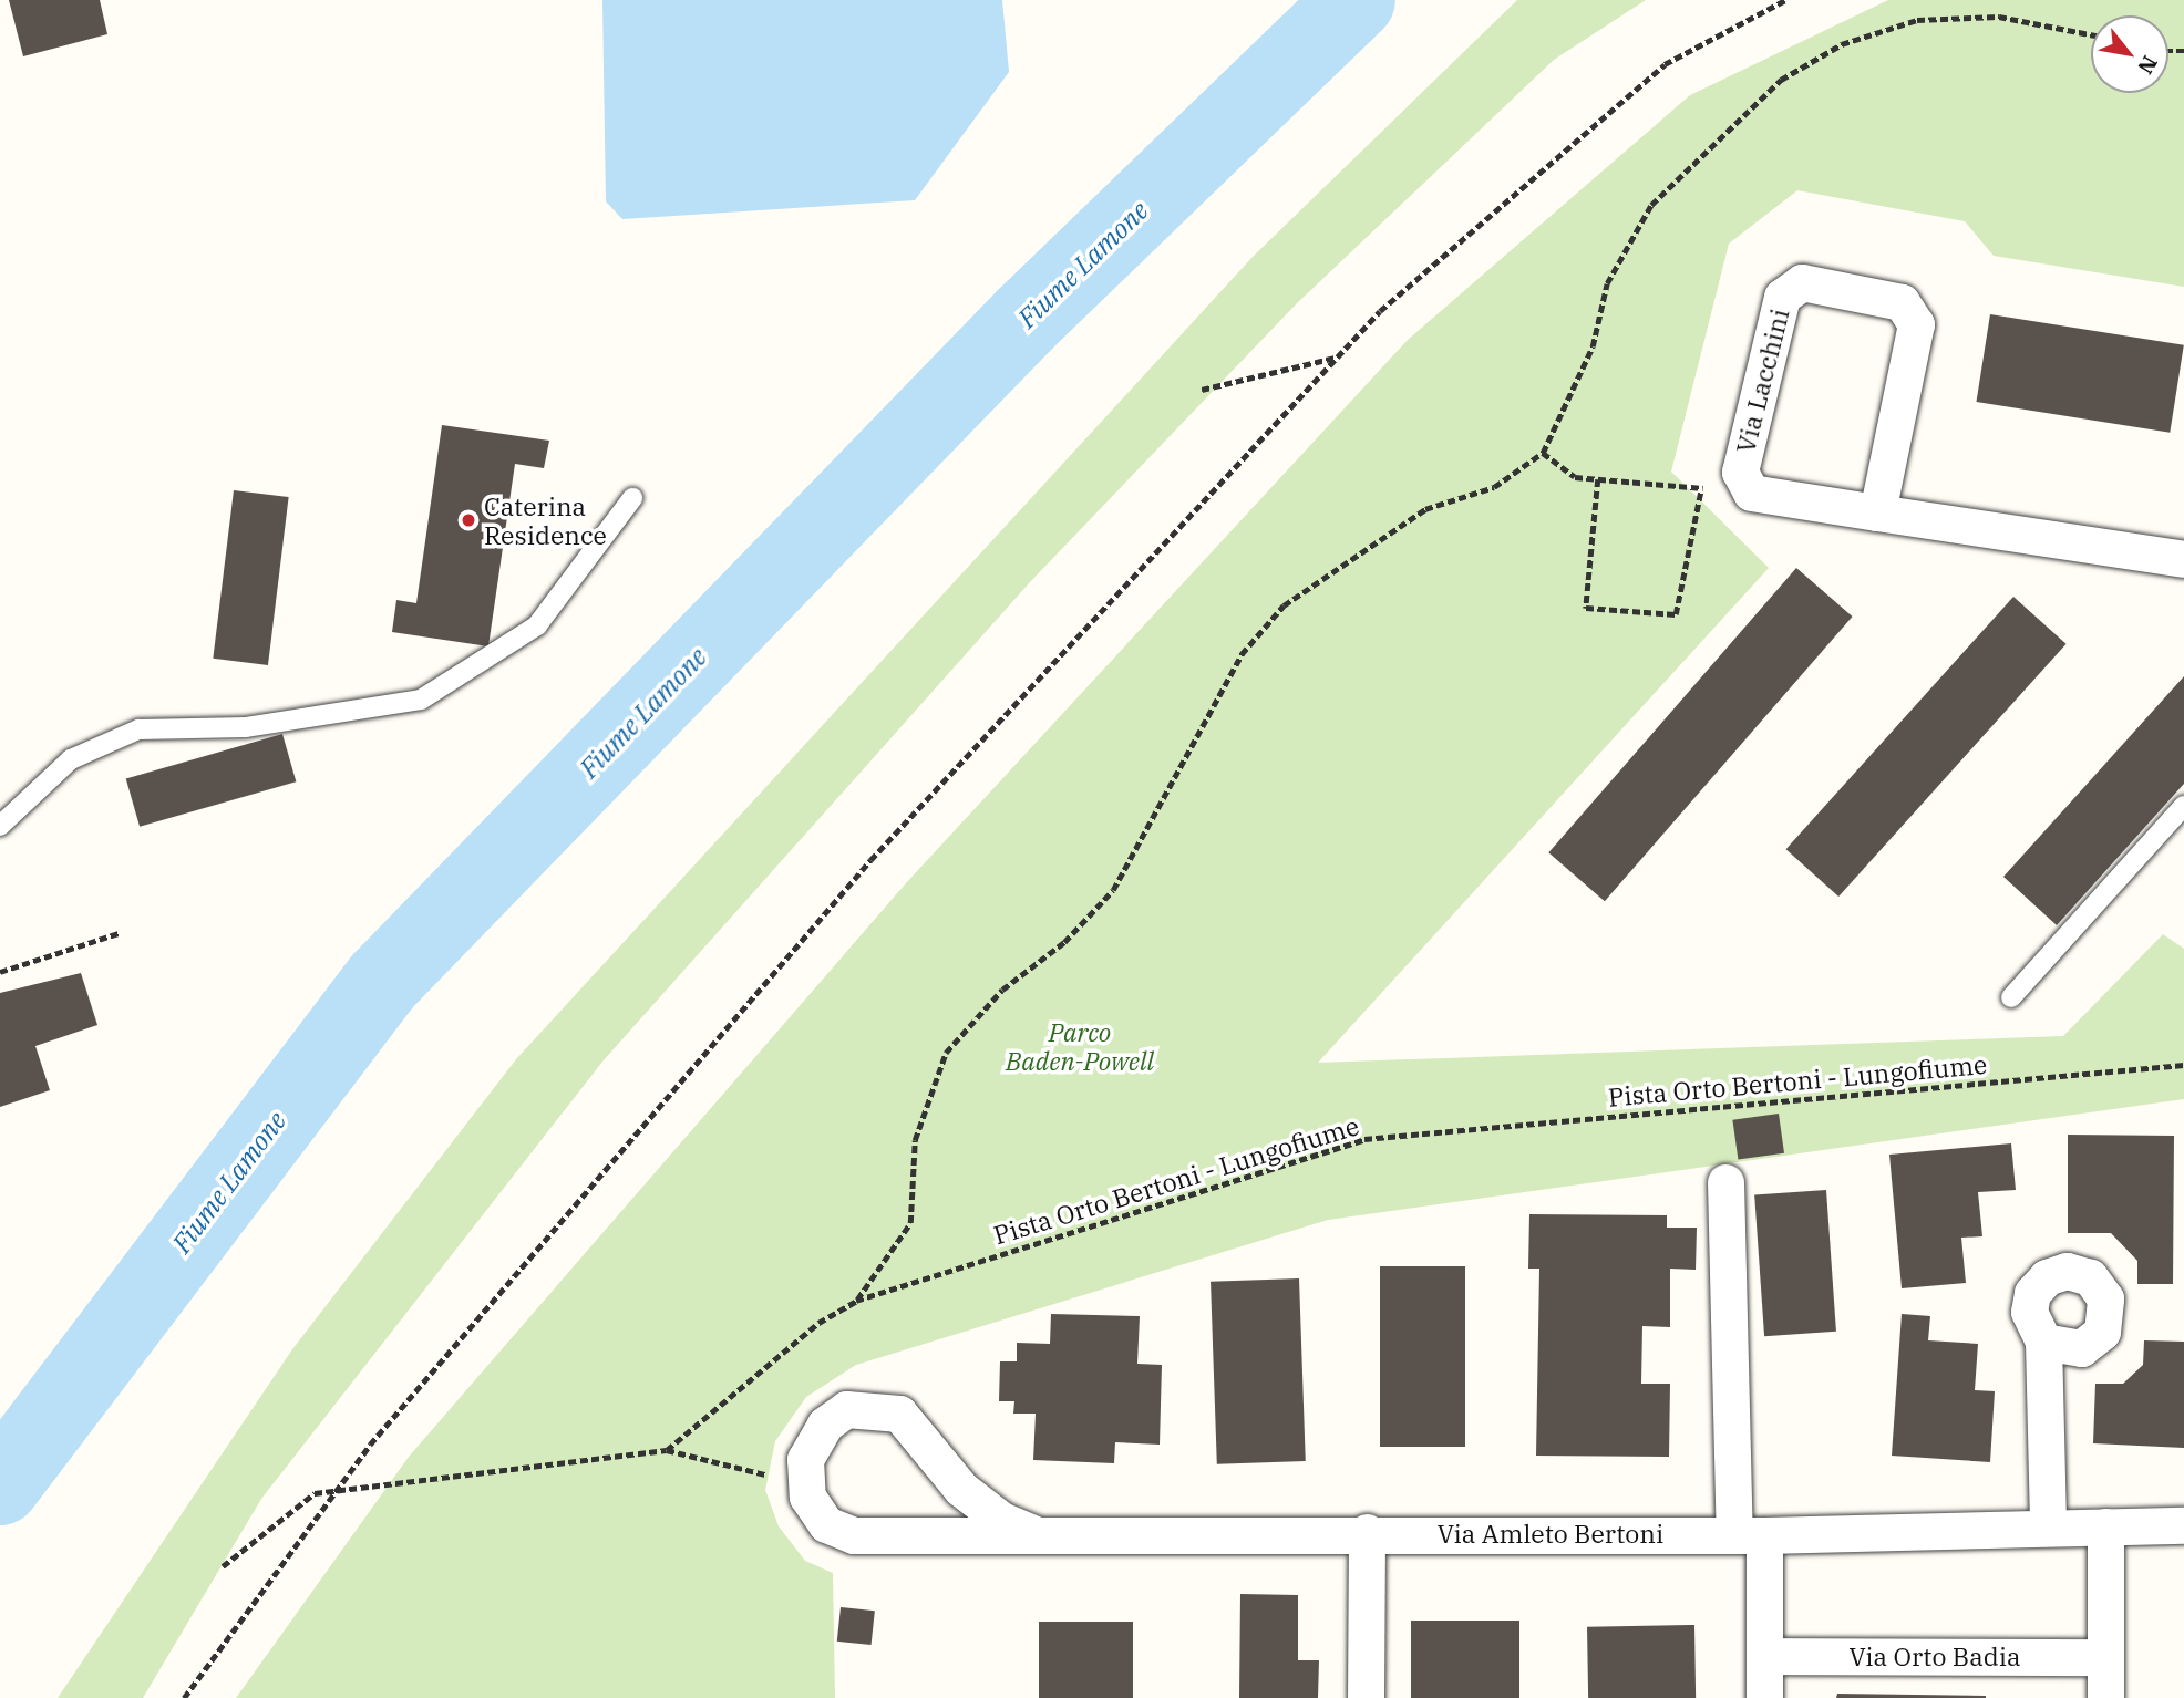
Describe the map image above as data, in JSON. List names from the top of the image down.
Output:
{
  "streets": {
    "street": ["Via Lacchini", "Via Amleto Bertoni", "Via Orto Badia"],
    "path": ["Pista Orto Bertoni - Lungofiume"]
  },
  "water": ["Fiume Lamone"],
  "parks": ["Parco Baden-Powell"],
  "places": ["Caterina Residence"],
  "north": "bottom right"
}
